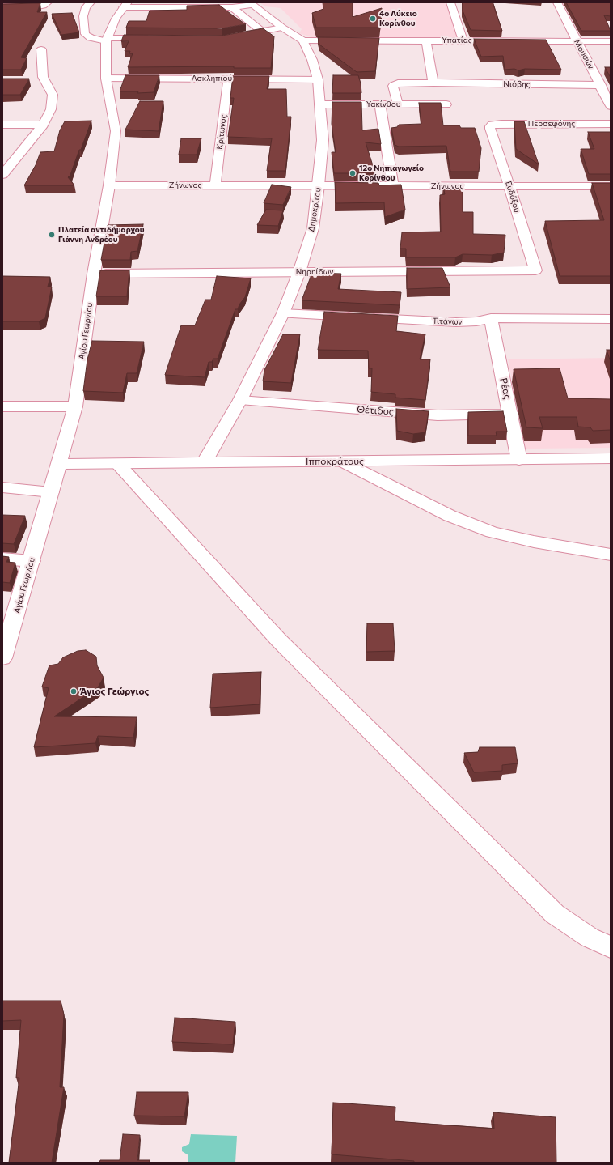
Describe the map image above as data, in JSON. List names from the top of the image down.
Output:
{
  "streets": {
    "street": [
      "Υπατίας",
      "Μουσών",
      "Ασκληπιού",
      "Νιόβης",
      "Υακίνθου",
      "Περσεφόνης",
      "Κρίτωνος",
      "Ζήνωνος",
      "Ευδόξου",
      "Δημοκρίτου",
      "Νηρηίδων",
      "Τιτάνων",
      "Αγίου Γεωργίου",
      "Ρέας",
      "Θέτιδος",
      "Ιπποκράτους"
    ]
  },
  "crossings": [
    ["Υπατίας", "Μουσών"],
    ["Υπατίας", "Δημοκρίτου"],
    ["Μουσών", "Νιόβης"],
    ["Ασκληπιού", "Κρίτωνος"],
    ["Ασκληπιού", "Δημοκρίτου"],
    ["Ασκληπιού", "Αγίου Γεωργίου"],
    ["Νιόβης", "Υακίνθου"],
    ["Υακίνθου", "Δημοκρίτου"],
    ["Περσεφόνης", "Ευδόξου"],
    ["Κρίτωνος", "Ζήνωνος"],
    ["Ζήνωνος", "Ευδόξου"],
    ["Ζήνωνος", "Δημοκρίτου"],
    ["Ζήνωνος", "Αγίου Γεωργίου"],
    ["Ευδόξου", "Νηρηίδων"],
    ["Δημοκρίτου", "Νηρηίδων"],
    ["Δημοκρίτου", "Τιτάνων"],
    ["Δημοκρίτου", "Θέτιδος"],
    ["Δημοκρίτου", "Ιπποκράτους"],
    ["Νηρηίδων", "Αγίου Γεωργίου"],
    ["Τιτάνων", "Ρέας"],
    ["Αγίου Γεωργίου", "Ιπποκράτους"],
    ["Ρέας", "Θέτιδος"],
    ["Ρέας", "Ιπποκράτους"]
  ],
  "places": [
    "4ο Λύκειο Κορίνθου",
    "12ο Νηπιαγωγείο Κορίνθου",
    "Πλατεία αντιδήμαρχου Γιάννη Ανδρέου",
    "Άγιος Γεώργιος"
  ]
}
